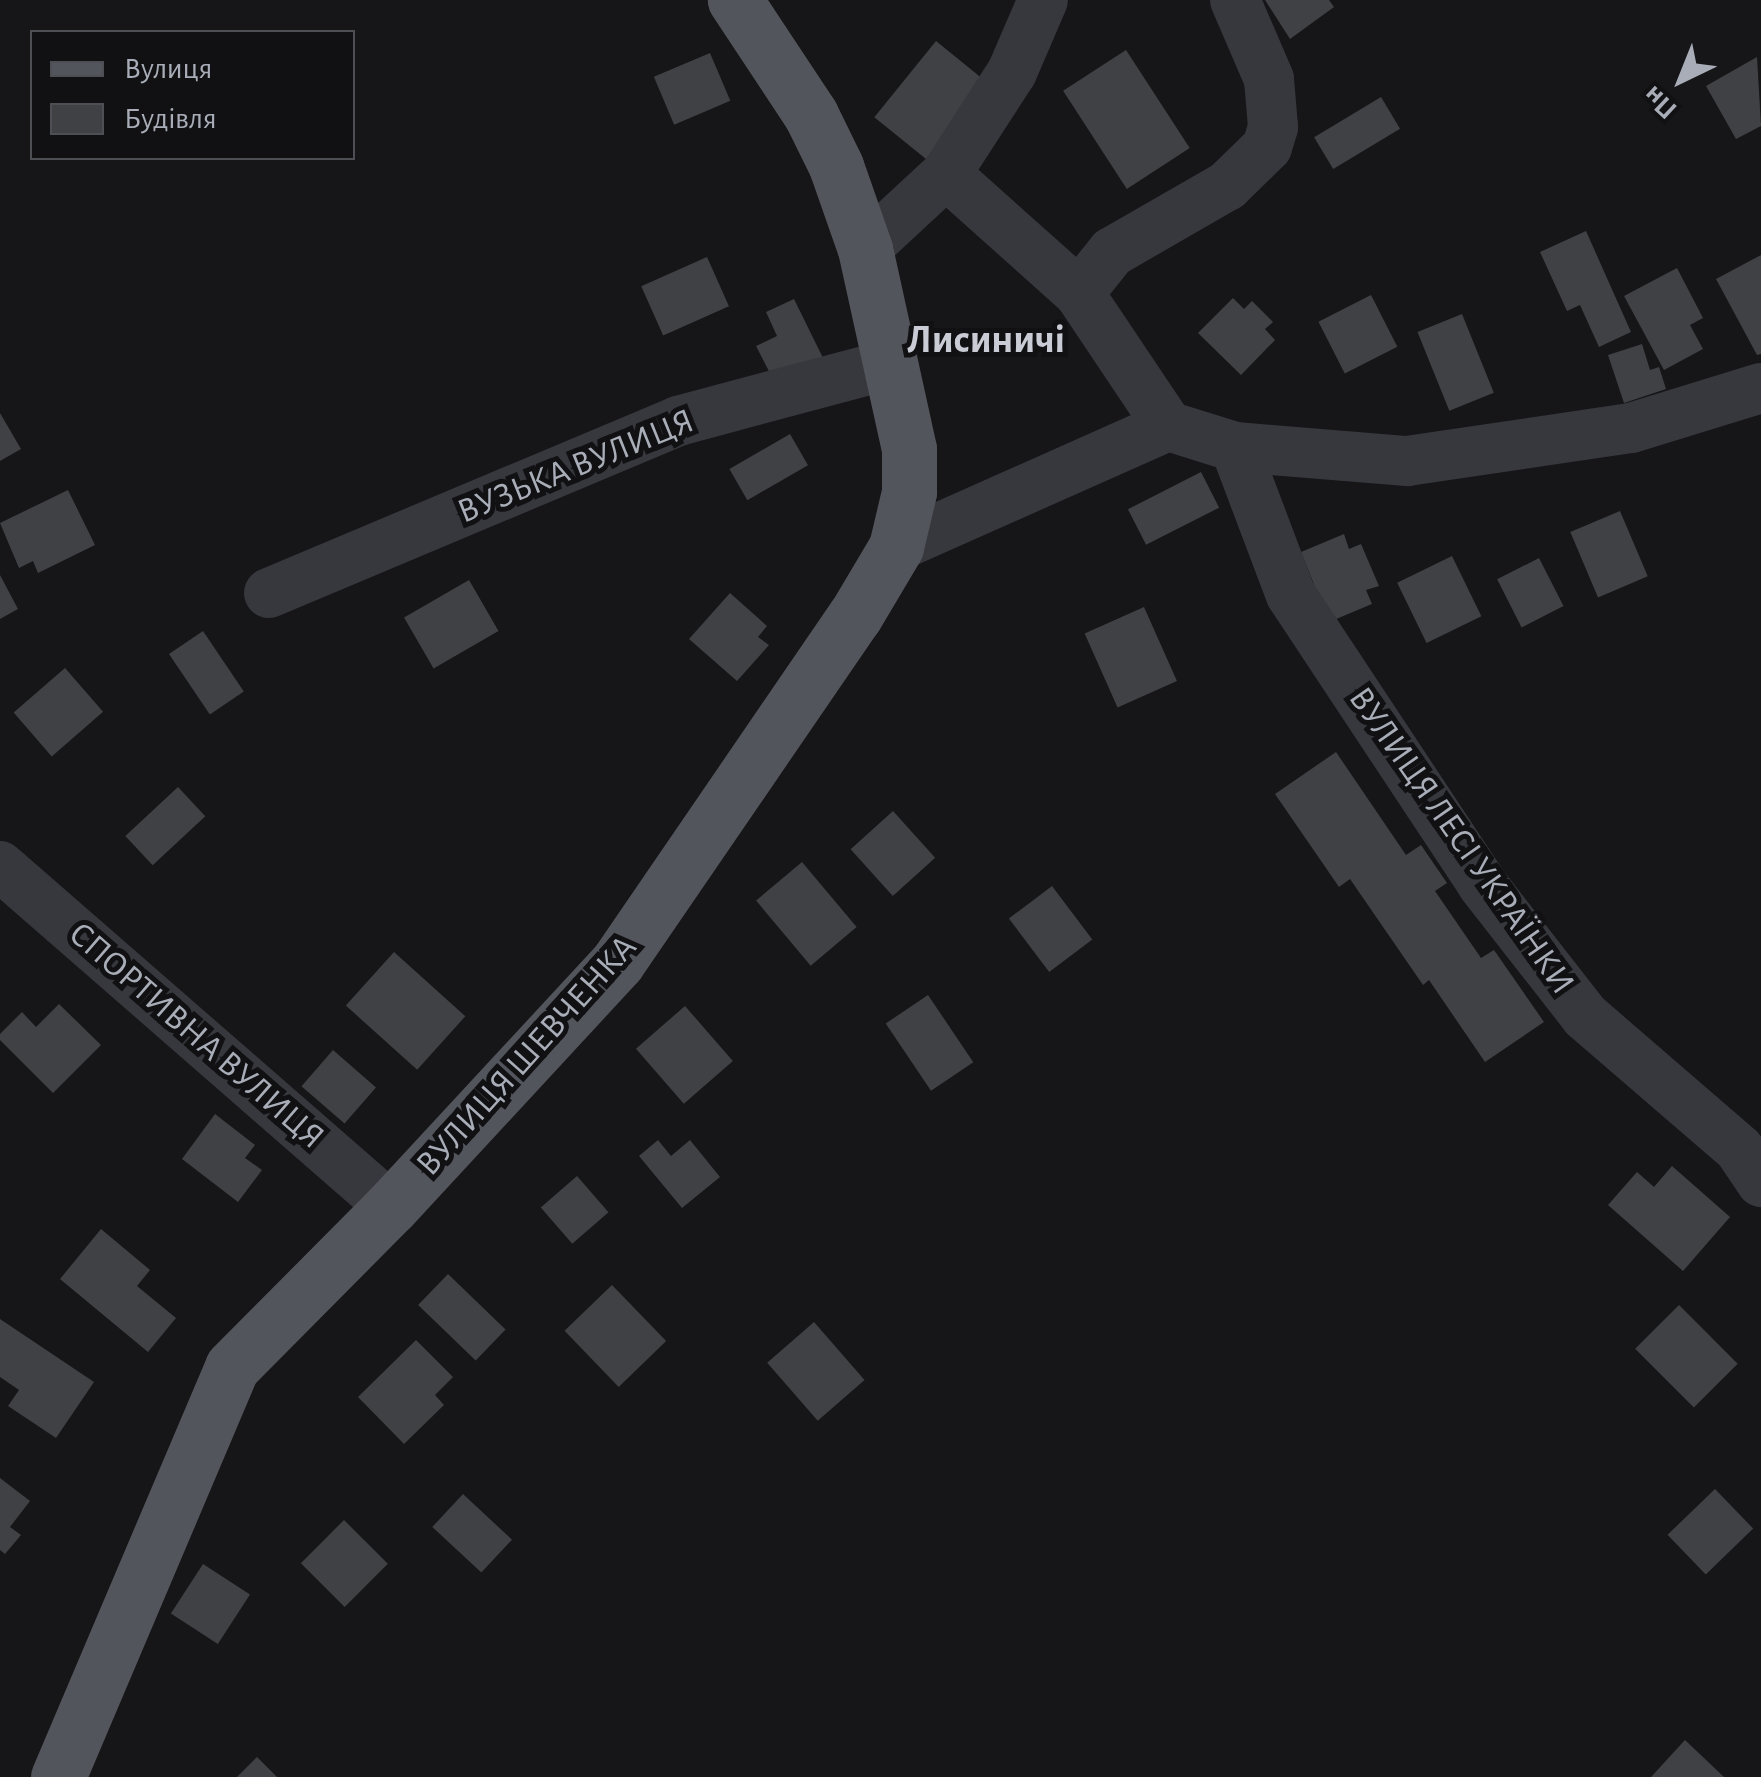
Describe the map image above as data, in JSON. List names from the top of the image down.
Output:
{
  "streets": {
    "main road": ["ВУЛИЦЯ ШЕВЧЕНКА"],
    "street": ["ВУЗЬКА ВУЛИЦЯ", "ВУЛИЦЯ ЛЕСІ УКРАЇНКИ", "СПОРТИВНА ВУЛИЦЯ"]
  },
  "crossings": [
    ["ВУЗЬКА ВУЛИЦЯ", "ВУЛИЦЯ ШЕВЧЕНКА"],
    ["СПОРТИВНА ВУЛИЦЯ", "ВУЛИЦЯ ШЕВЧЕНКА"]
  ],
  "districts": ["Лисиничі"],
  "legend": ["Вулиця", "Будівля"],
  "north": "bottom left"
}
